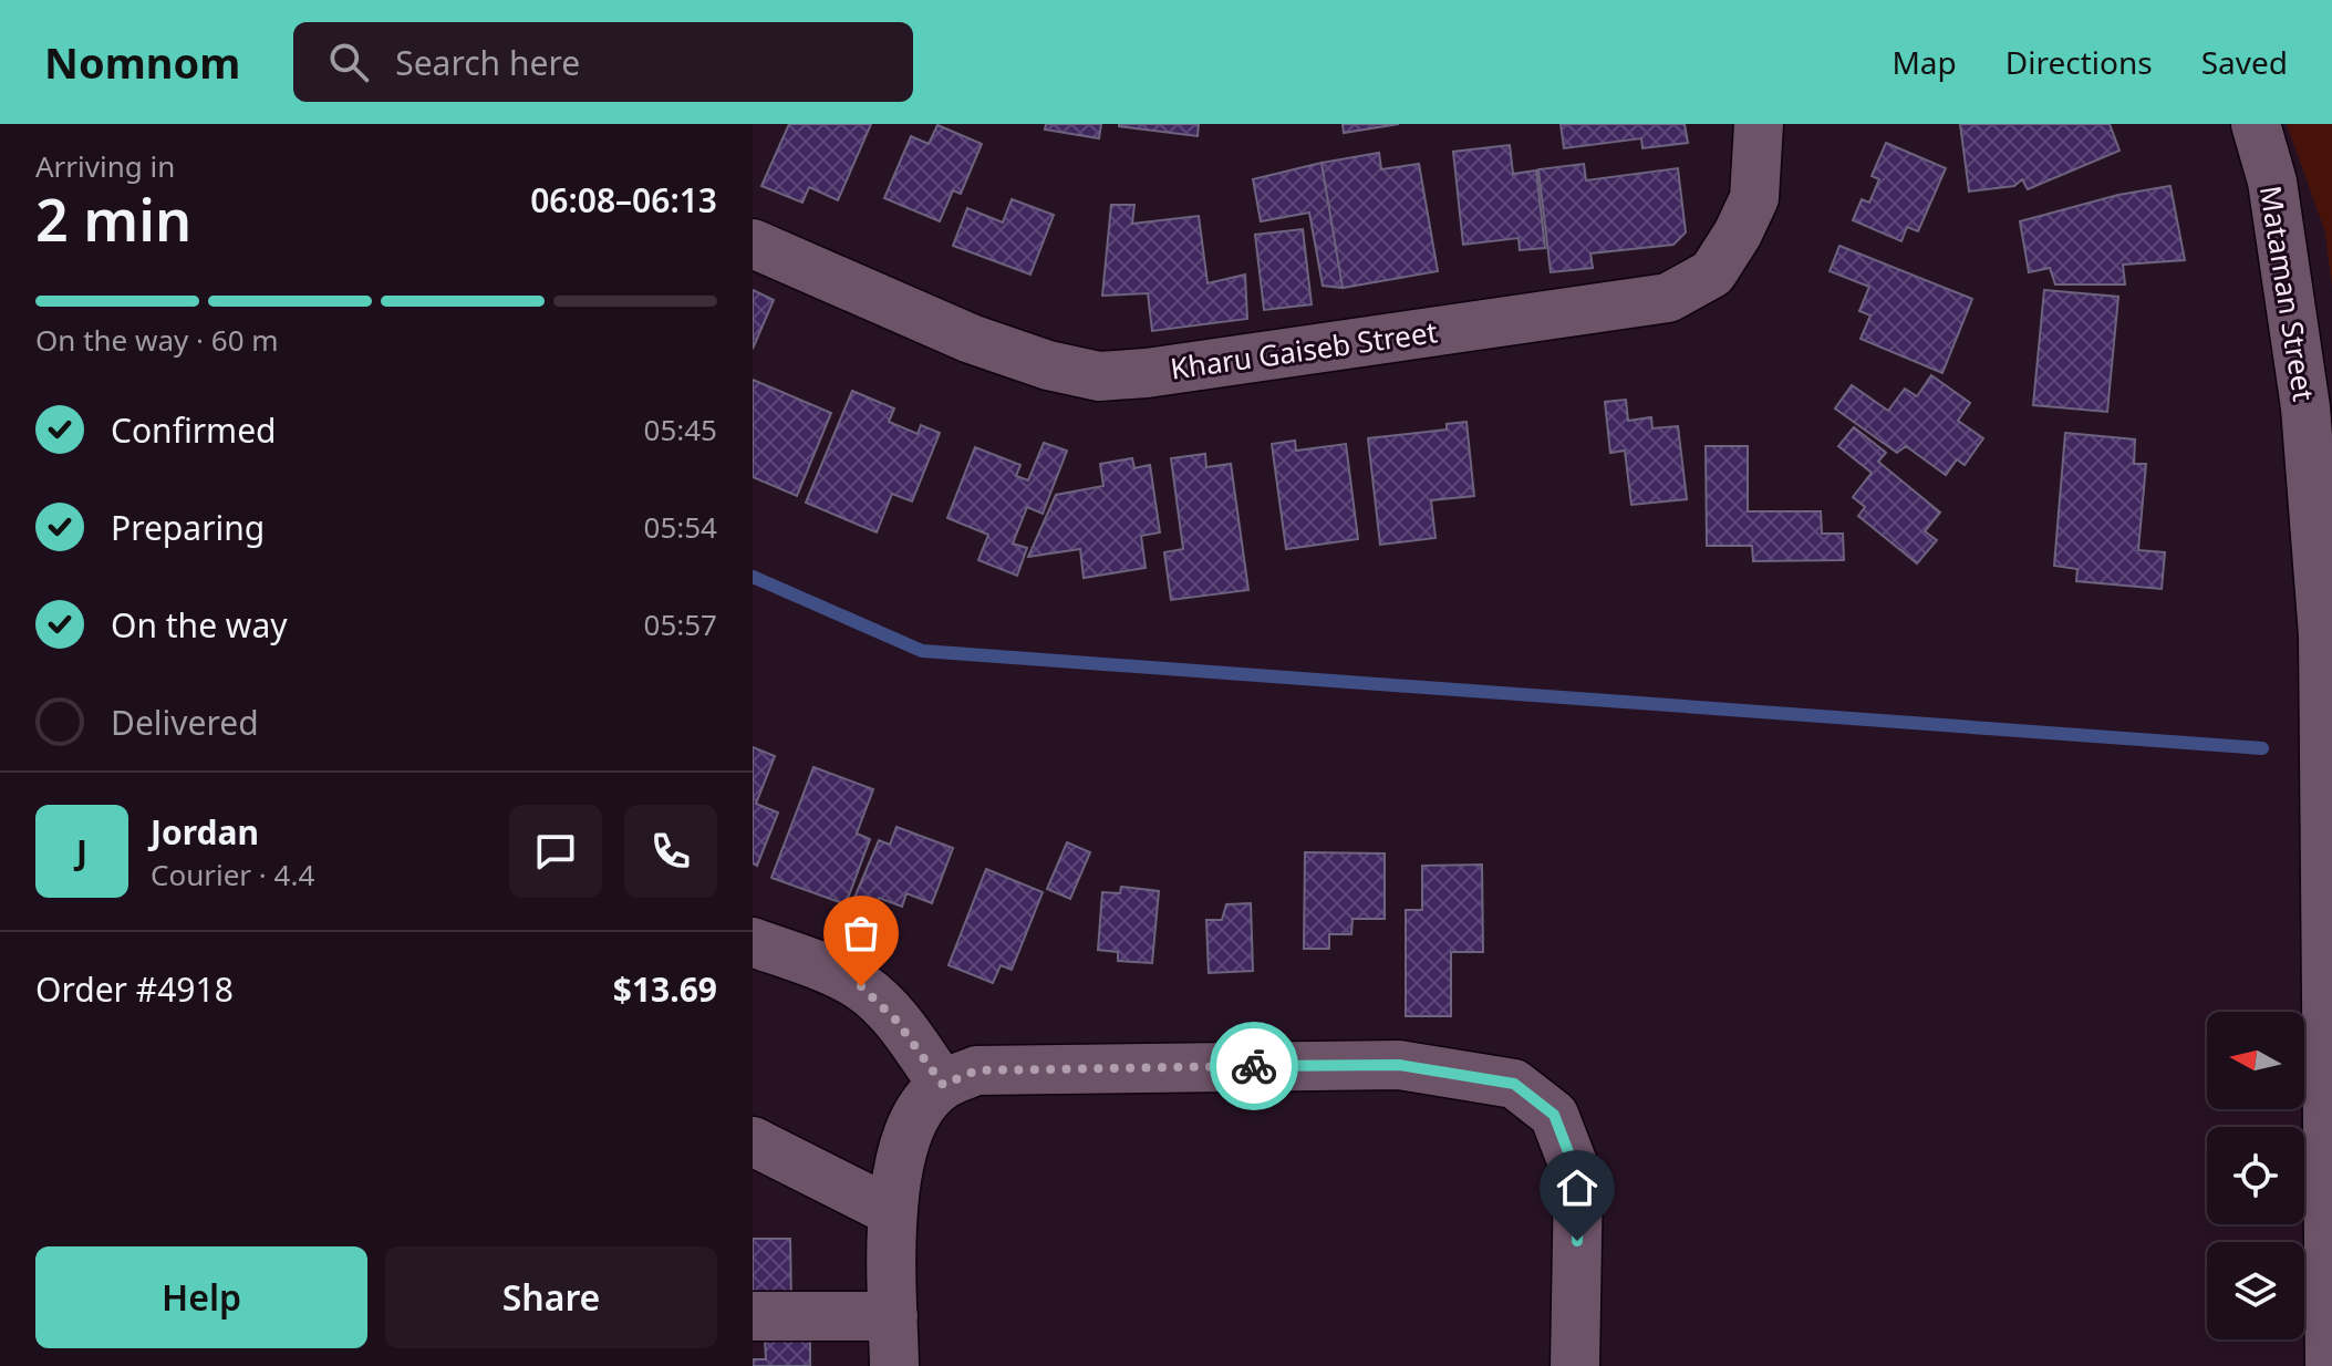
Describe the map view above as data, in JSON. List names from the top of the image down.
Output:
{
  "streets": {
    "street": ["Mataman Street", "Kharu Gaiseb Street"]
  },
  "north": "left",
  "page": {
    "header": "Nomnom",
    "search": "Search here",
    "nav": ["Map", "Directions", "Saved"],
    "heading": ["2 min", "Arriving in", "06:08–06:13"],
    "panel": [
      "Jordan",
      "Courier · 4.4",
      "Order #4918",
      "$13.69"
    ],
    "bar": "On the way · 60 m",
    "list": [
      ["Confirmed", "05:45"],
      ["Preparing", "05:54"],
      ["On the way", "05:57"],
      "Delivered"
    ],
    "round": "J",
    "buttons": ["Help", "Share"]
  }
}
